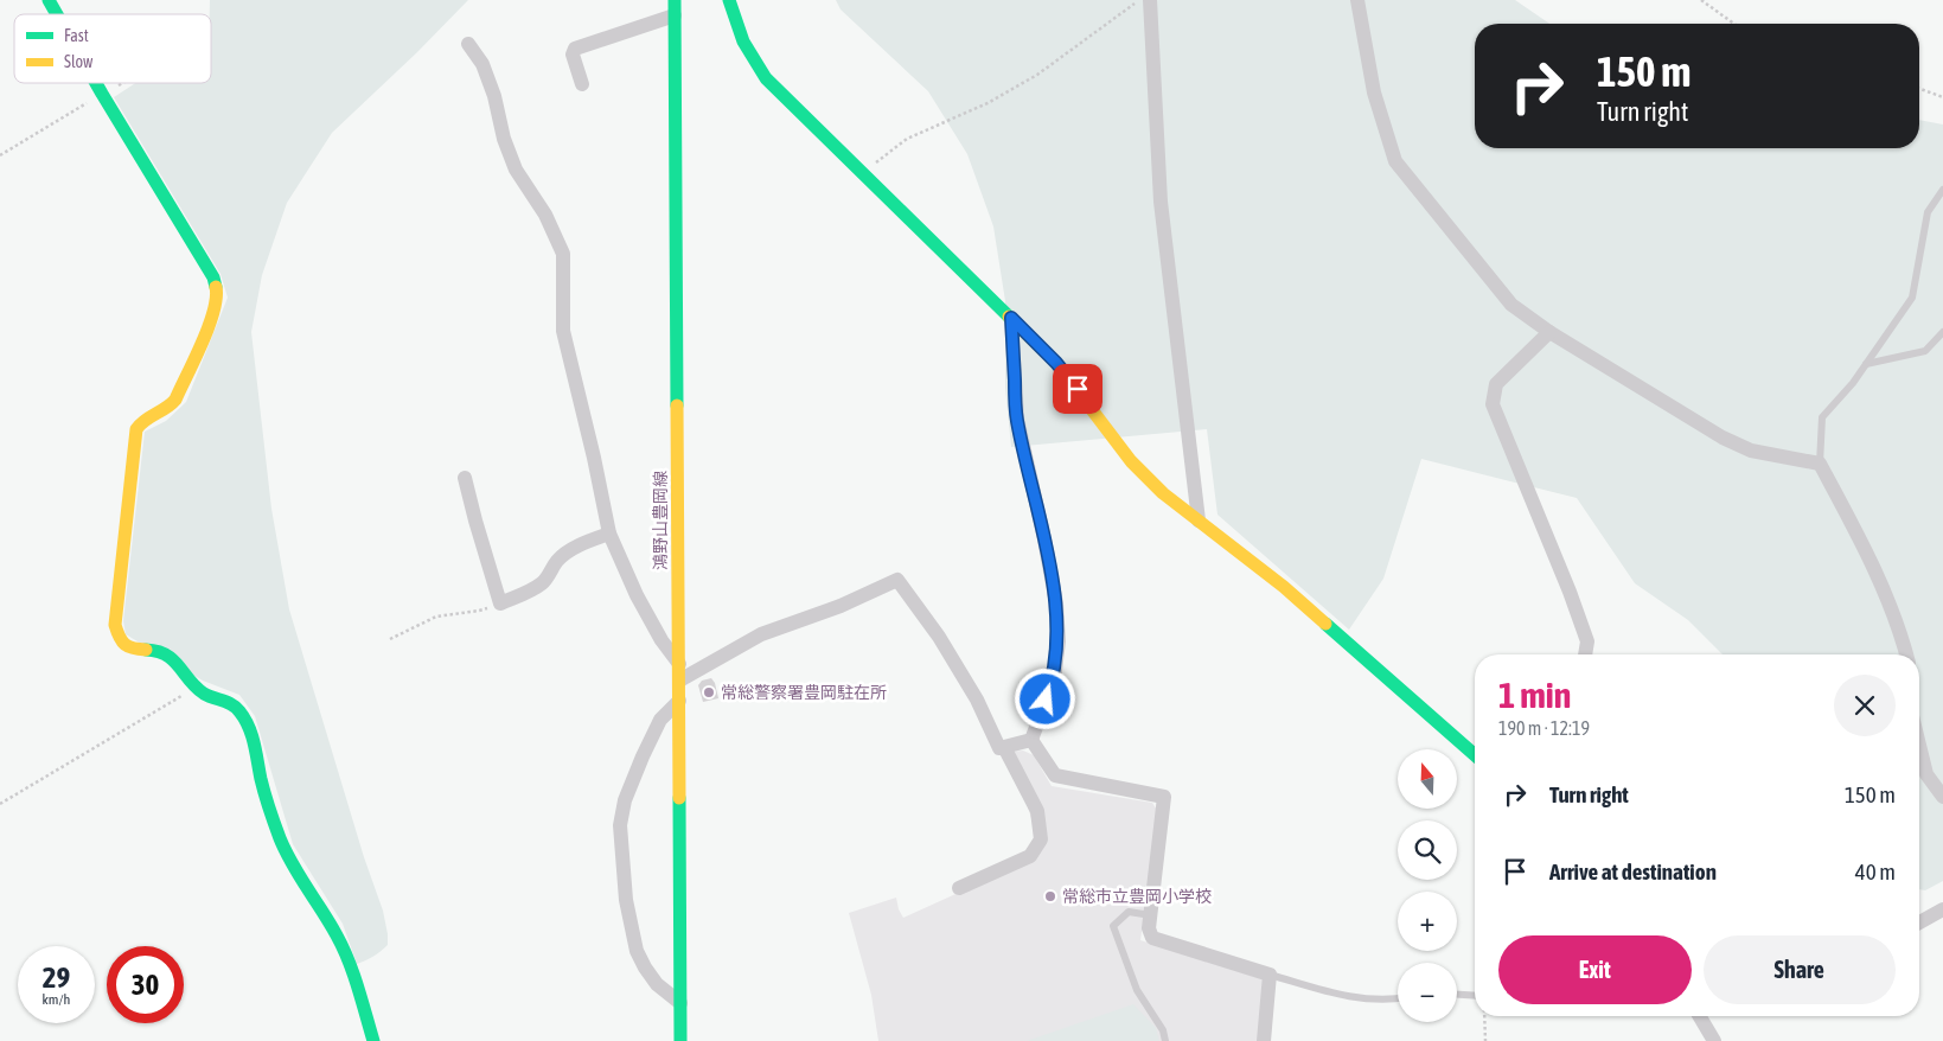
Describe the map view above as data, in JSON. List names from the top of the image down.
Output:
{
  "streets": {
    "street": ["鴻野山豊岡線"]
  },
  "places": ["常総警察署豊岡駐在所", "常総市立豊岡小学校"],
  "legend": ["Fast", "Slow"],
  "north": "top",
  "page": {
    "turn": ["150 m", "Turn right"],
    "heading": ["1 min", "190 m · 12:19"],
    "map_buttons": ["+", "−"],
    "list": [
      {
        "name": "Turn right",
        "value": "150 m"
      },
      {
        "name": "Arrive at destination",
        "value": "40 m"
      }
    ],
    "buttons": ["Exit", "Share"],
    "speed": "29 km/h",
    "limit": "30"
  }
}
